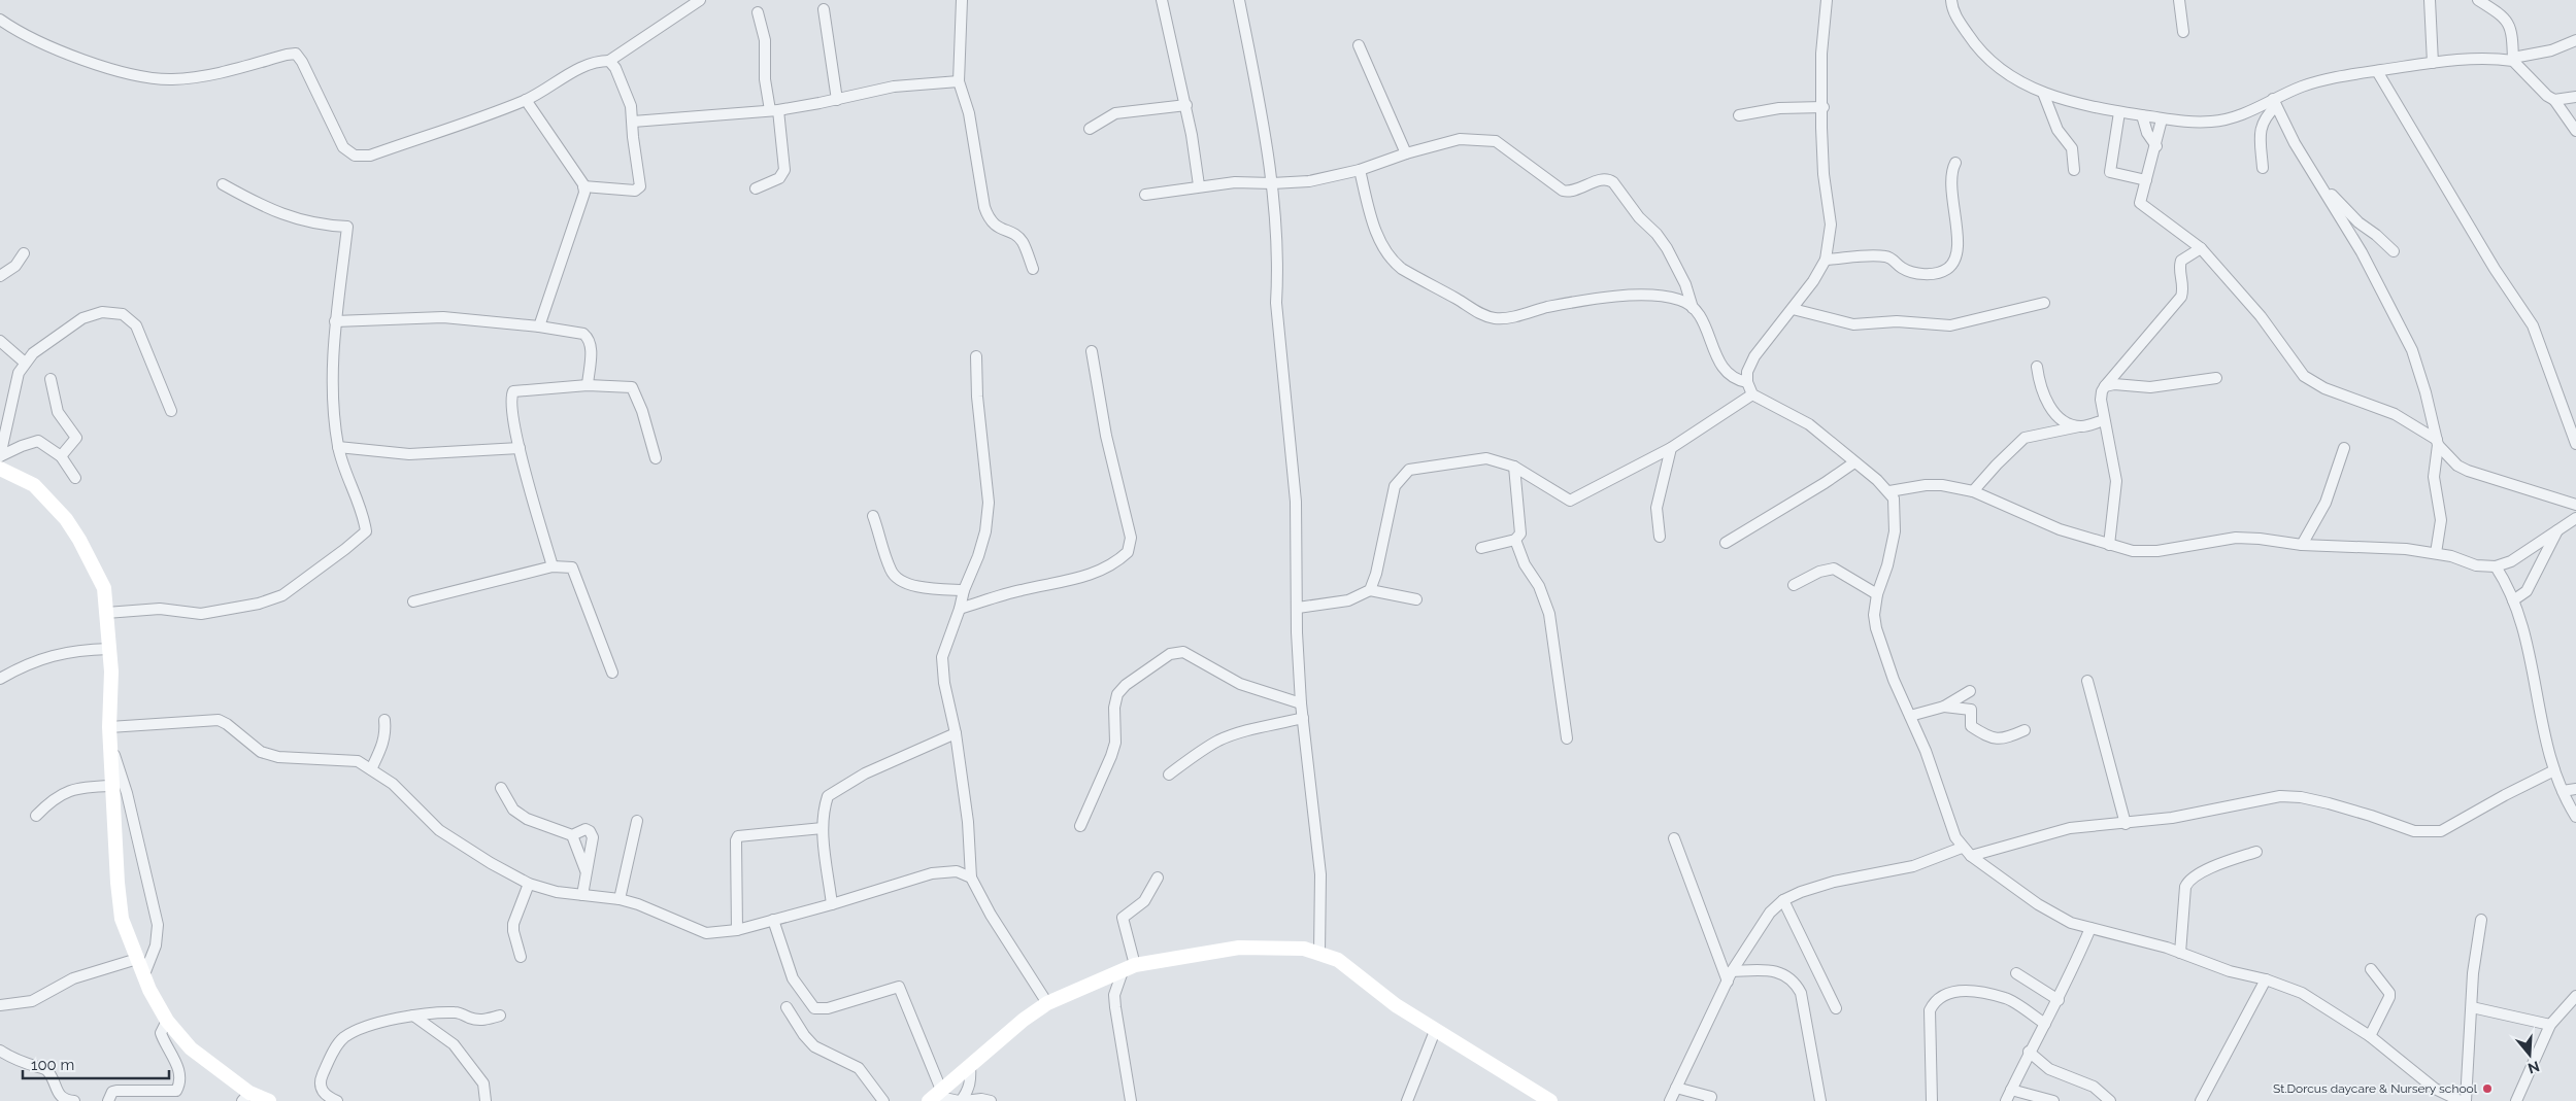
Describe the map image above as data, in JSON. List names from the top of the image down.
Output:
{
  "places": ["St.Dorcus daycare & Nursery school"],
  "scale_bar": "100 m",
  "north": "bottom"
}
